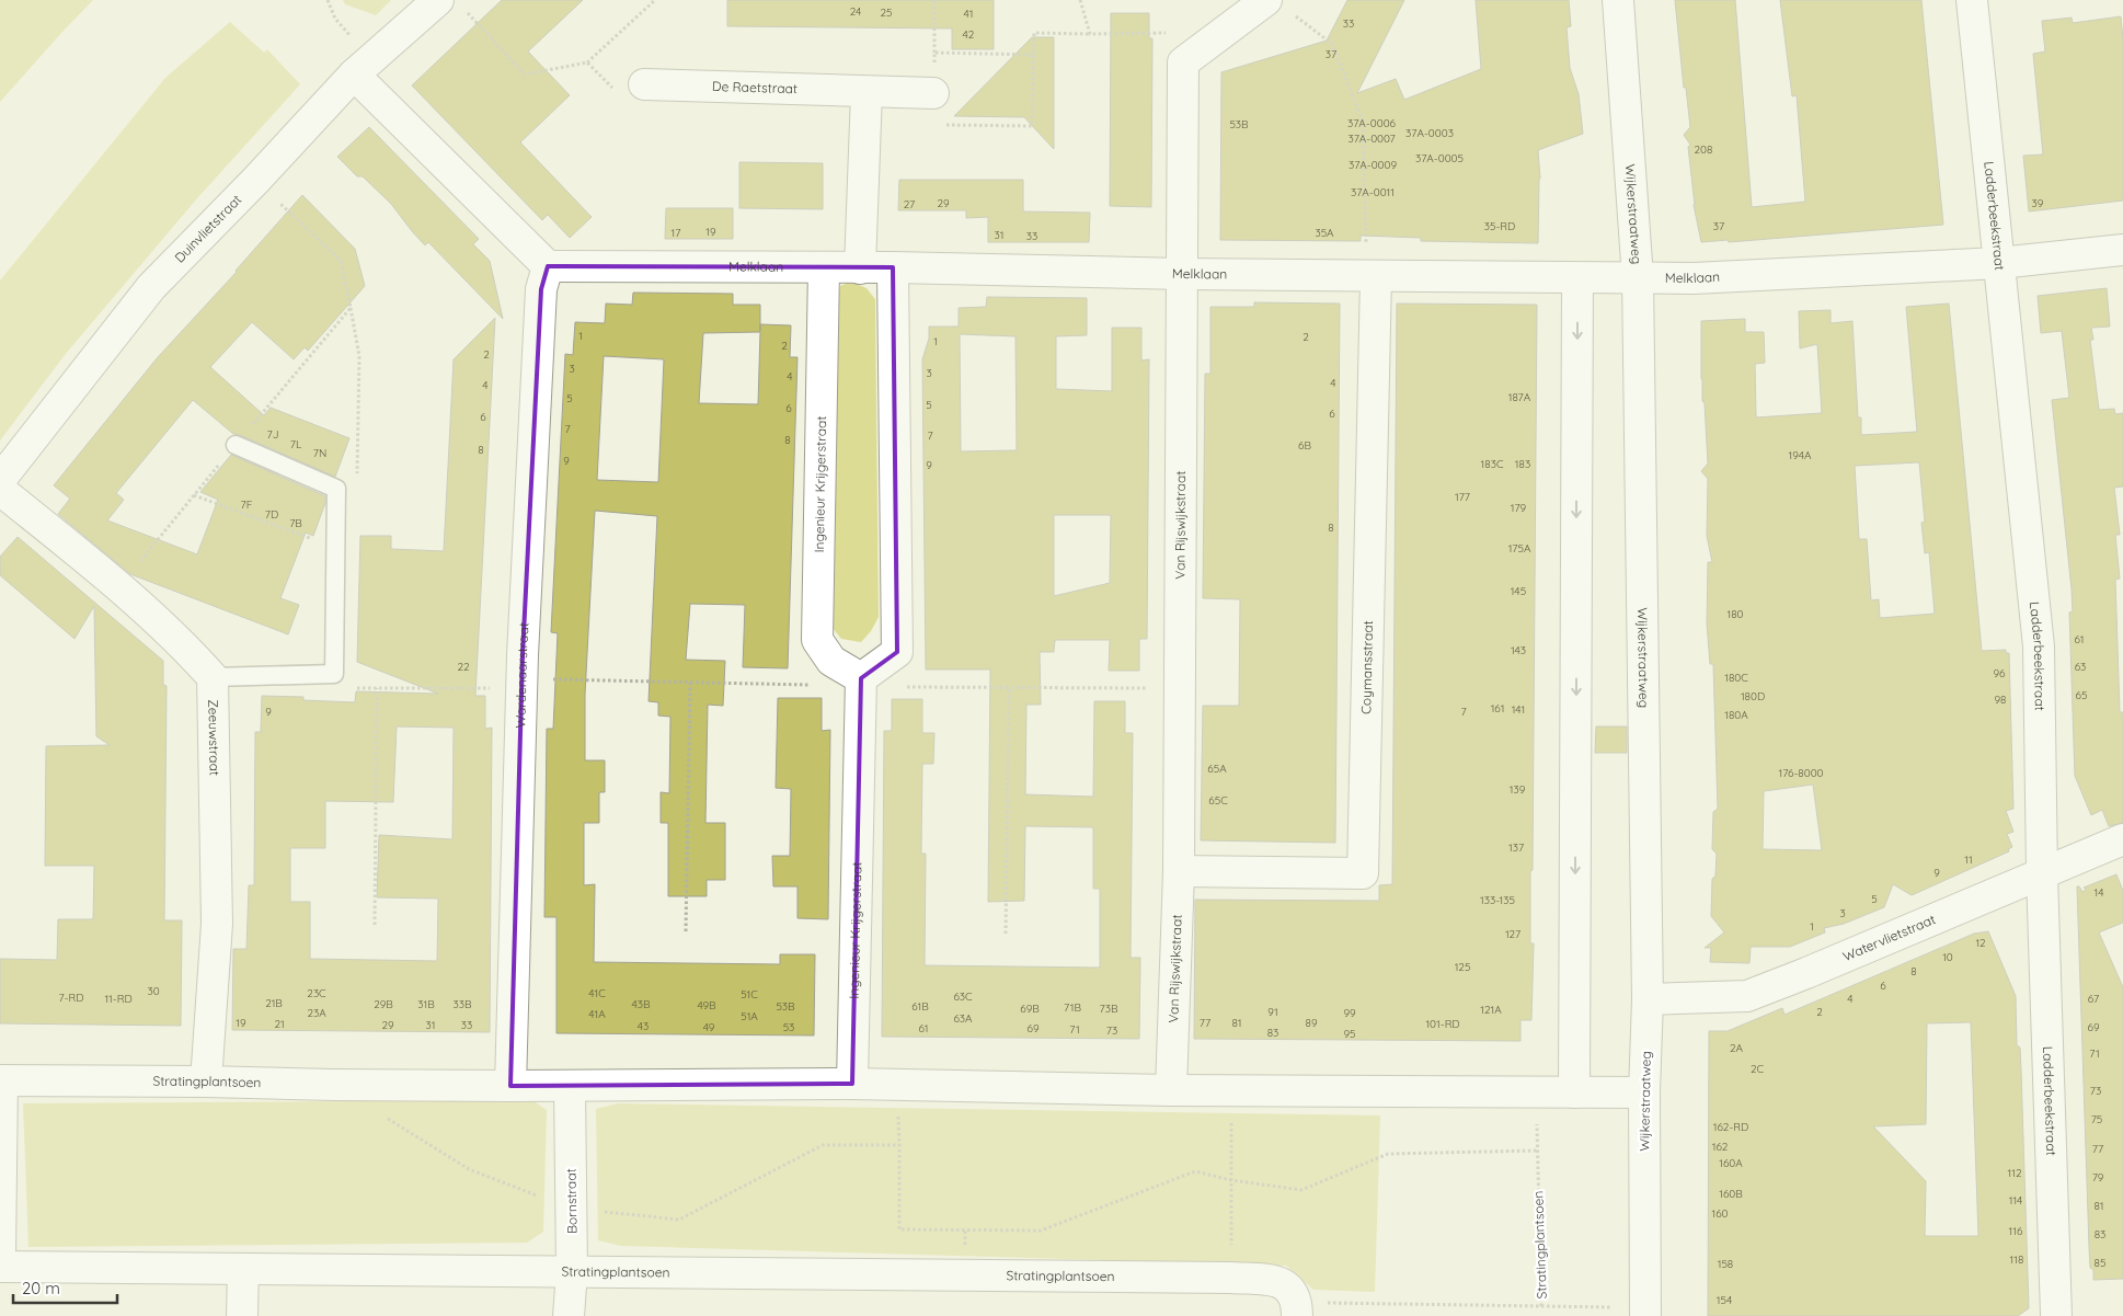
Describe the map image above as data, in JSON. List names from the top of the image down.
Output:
{
  "streets": {
    "street": [
      "De Raetstraat",
      "Wijkerstraatweg",
      "Ladderbeekstraat",
      "Duinvlietstraat",
      "Melklaan",
      "Ingenieur Krijgerstraat",
      "Van Rijswijkstraat",
      "Coymansstraat",
      "Wardenaarstraat",
      "Zeeuwstraat",
      "Watervlietstraat",
      "Stratingplantsoen",
      "Bornstraat"
    ]
  },
  "crossings": [
    ["Wijkerstraatweg", "Melklaan"],
    ["Wijkerstraatweg", "Watervlietstraat"],
    ["Wijkerstraatweg", "Stratingplantsoen"],
    ["Ladderbeekstraat", "Melklaan"],
    ["Ladderbeekstraat", "Watervlietstraat"],
    ["Melklaan", "Ingenieur Krijgerstraat"],
    ["Melklaan", "Van Rijswijkstraat"],
    ["Melklaan", "Coymansstraat"],
    ["Melklaan", "Wardenaarstraat"],
    ["Ingenieur Krijgerstraat", "Stratingplantsoen"],
    ["Van Rijswijkstraat", "Coymansstraat"],
    ["Van Rijswijkstraat", "Stratingplantsoen"],
    ["Wardenaarstraat", "Stratingplantsoen"],
    ["Zeeuwstraat", "Stratingplantsoen"],
    ["Stratingplantsoen", "Bornstraat"]
  ],
  "house_numbers": [
    "24",
    "25",
    "41",
    "33",
    "42",
    "37",
    "37A-0006",
    "53B",
    "37A-0003",
    "37A-0007",
    "208",
    "37A-0005",
    "37A-0009",
    "37A-0011",
    "29",
    "39",
    "27",
    "35-RD",
    "37",
    "19",
    "17",
    "35A",
    "31",
    "33",
    "1",
    "2",
    "1",
    "2",
    "2",
    "3",
    "3",
    "4",
    "4",
    "4",
    "187A",
    "5",
    "5",
    "6",
    "6",
    "6",
    "7",
    "7J",
    "7",
    "8",
    "7L",
    "6B",
    "8",
    "7N",
    "194A",
    "9",
    "183C",
    "183",
    "9",
    "177",
    "7F",
    "179",
    "7D",
    "7B",
    "8",
    "175A",
    "145",
    "180",
    "61",
    "143",
    "22",
    "63",
    "96",
    "180C",
    "65",
    "180D",
    "98",
    "161",
    "141",
    "9",
    "7",
    "180A",
    "65A",
    "176-8000",
    "139",
    "65C",
    "137",
    "11",
    "9",
    "14",
    "5",
    "133-135",
    "3",
    "1",
    "127",
    "12",
    "10",
    "125",
    "8",
    "6",
    "30",
    "23C",
    "41C",
    "51C",
    "63C",
    "7-RD",
    "11-RD",
    "4",
    "67",
    "21B",
    "29B",
    "31B",
    "33B",
    "43B",
    "49B",
    "53B",
    "61B",
    "71B",
    "69B",
    "73B",
    "121A",
    "91",
    "2",
    "23A",
    "99",
    "41A",
    "51A",
    "63A",
    "19",
    "77",
    "81",
    "89",
    "21",
    "101-RD",
    "29",
    "31",
    "33",
    "43",
    "49",
    "53",
    "69",
    "61",
    "69",
    "71",
    "73",
    "83",
    "95",
    "2A",
    "71",
    "2C",
    "73",
    "75",
    "162-RD",
    "162",
    "77",
    "160A",
    "112",
    "79",
    "160B",
    "114",
    "81",
    "160",
    "116",
    "83",
    "118",
    "85",
    "158",
    "154"
  ],
  "scale_bar": "20 m"
}
